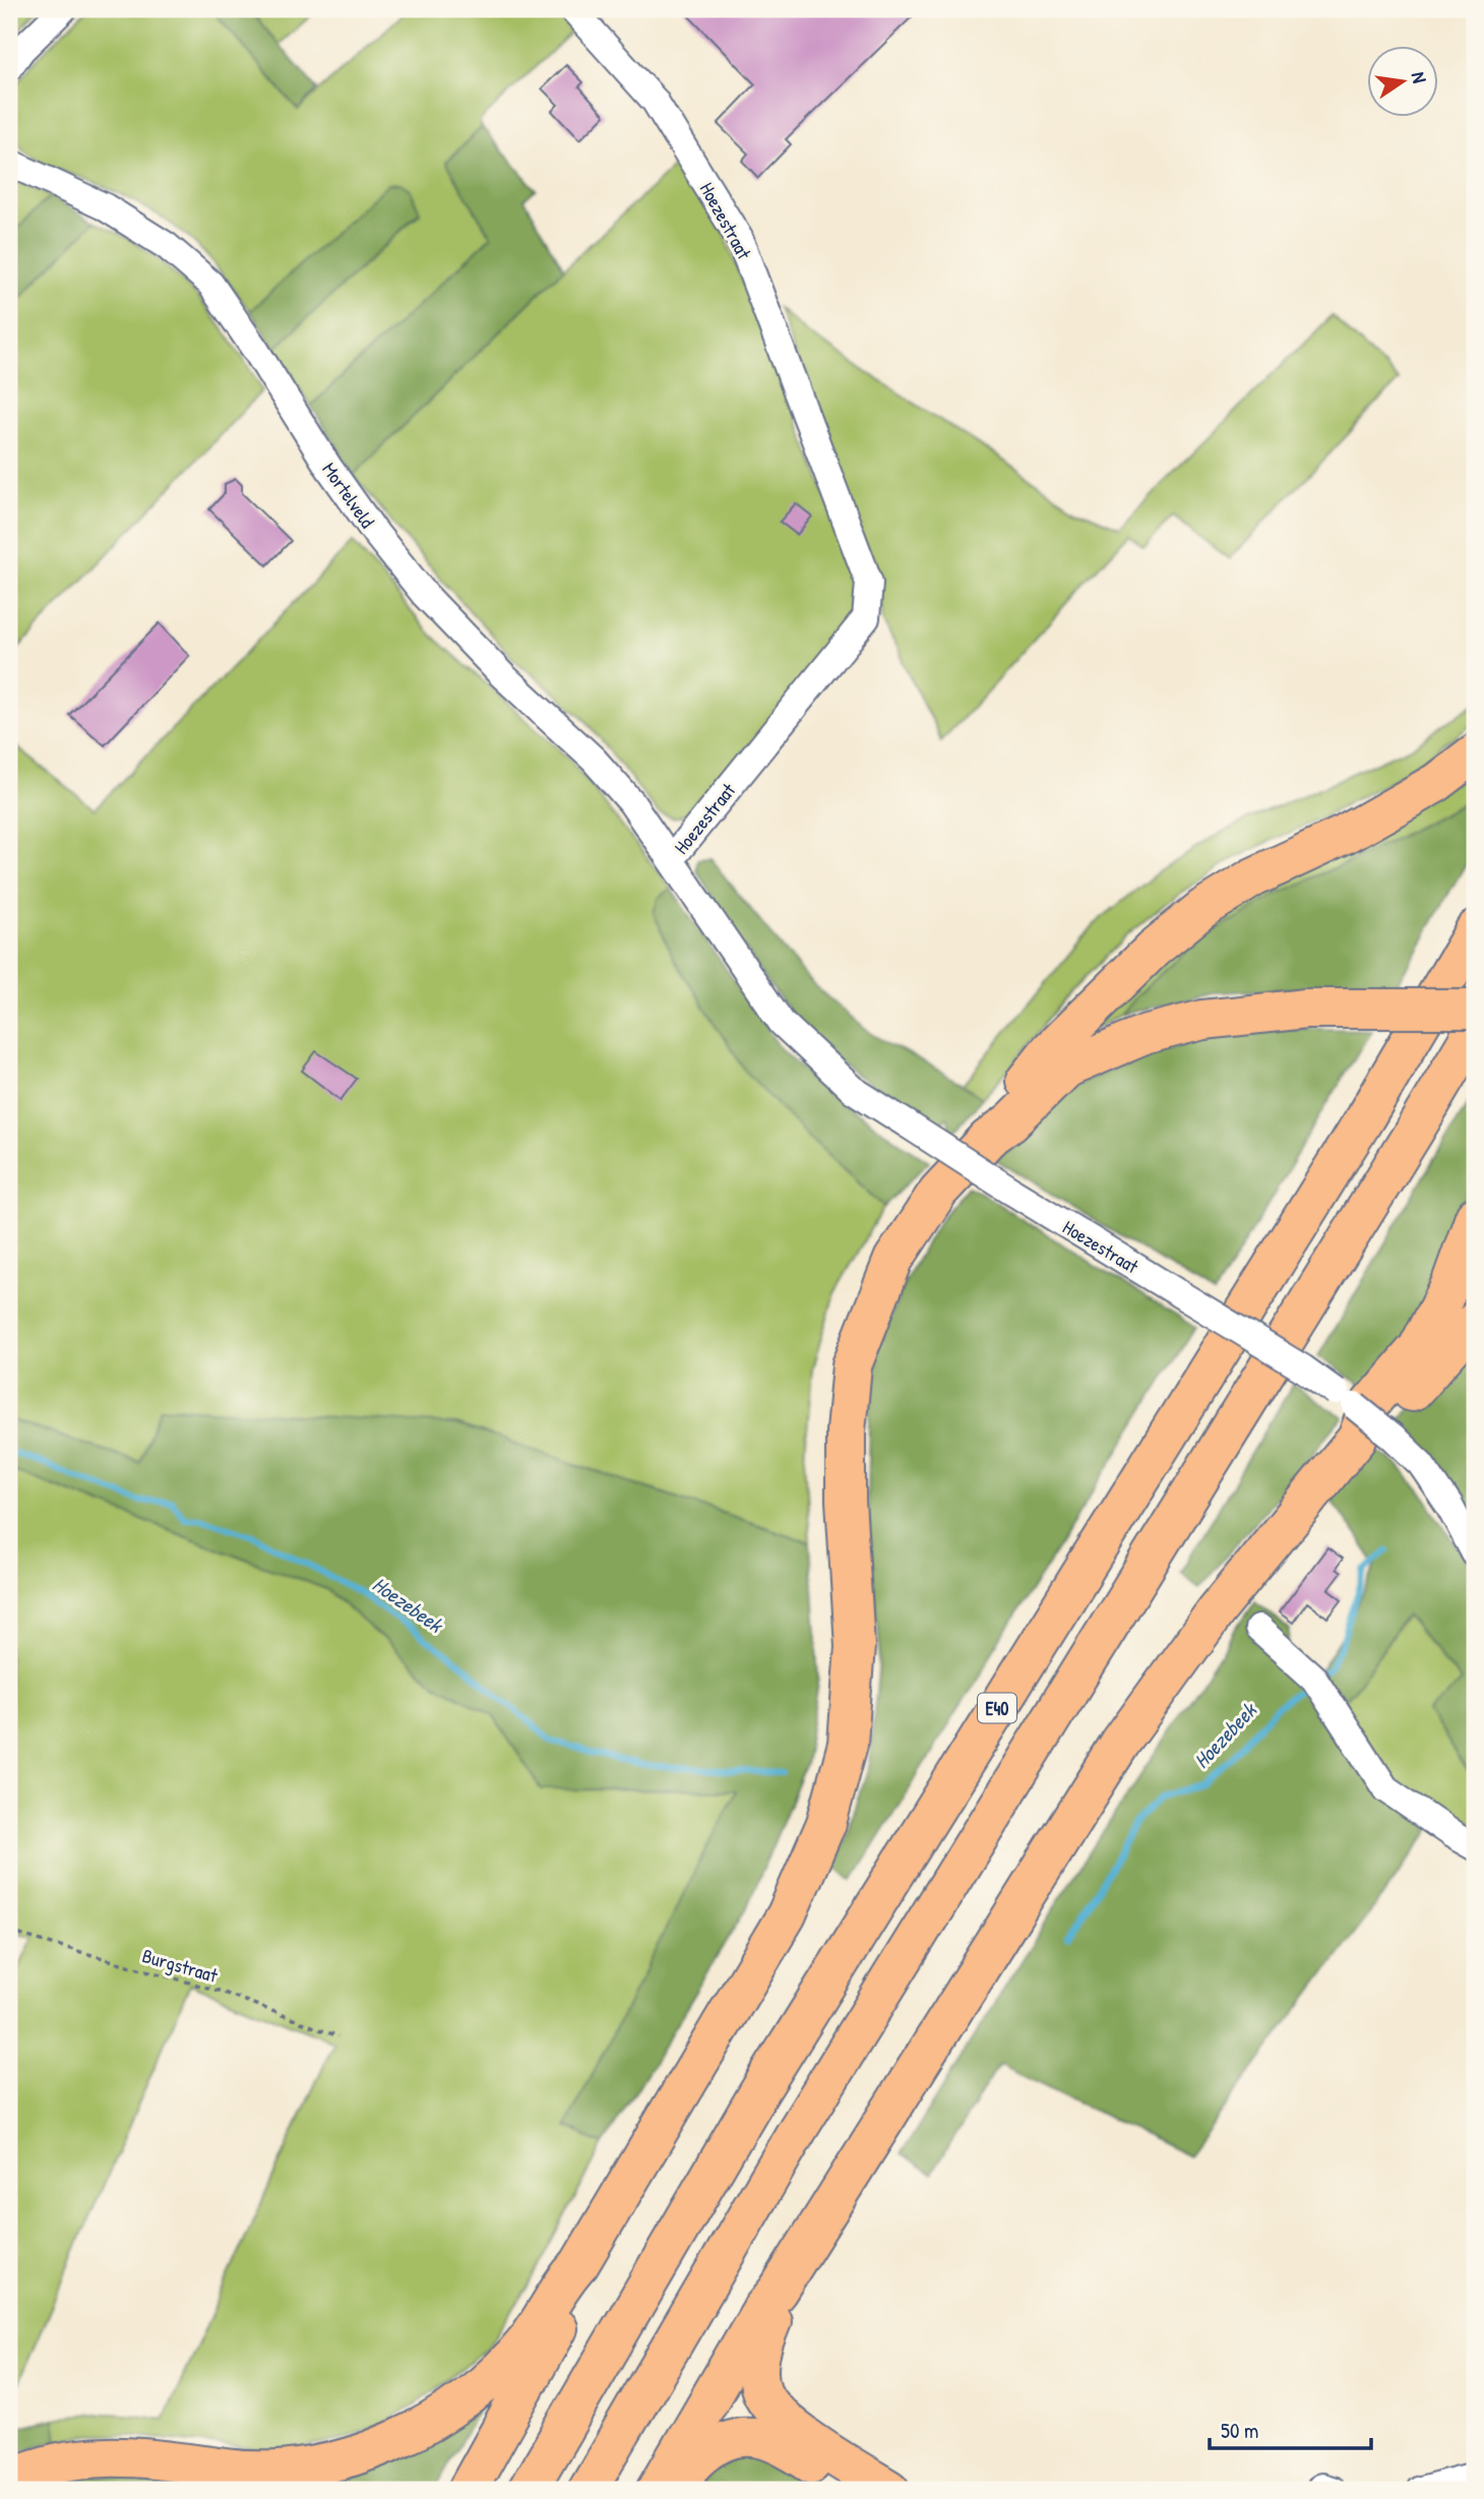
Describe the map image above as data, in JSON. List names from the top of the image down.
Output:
{
  "streets": {
    "highway": ["E40"],
    "street": ["Hoezestraat", "Mortelveld"],
    "path": ["Burgstraat"]
  },
  "crossings": [
    ["Hoezestraat", "Mortelveld"]
  ],
  "water": ["Hoezebeek"],
  "scale_bar": "50 m",
  "north": "right"
}
